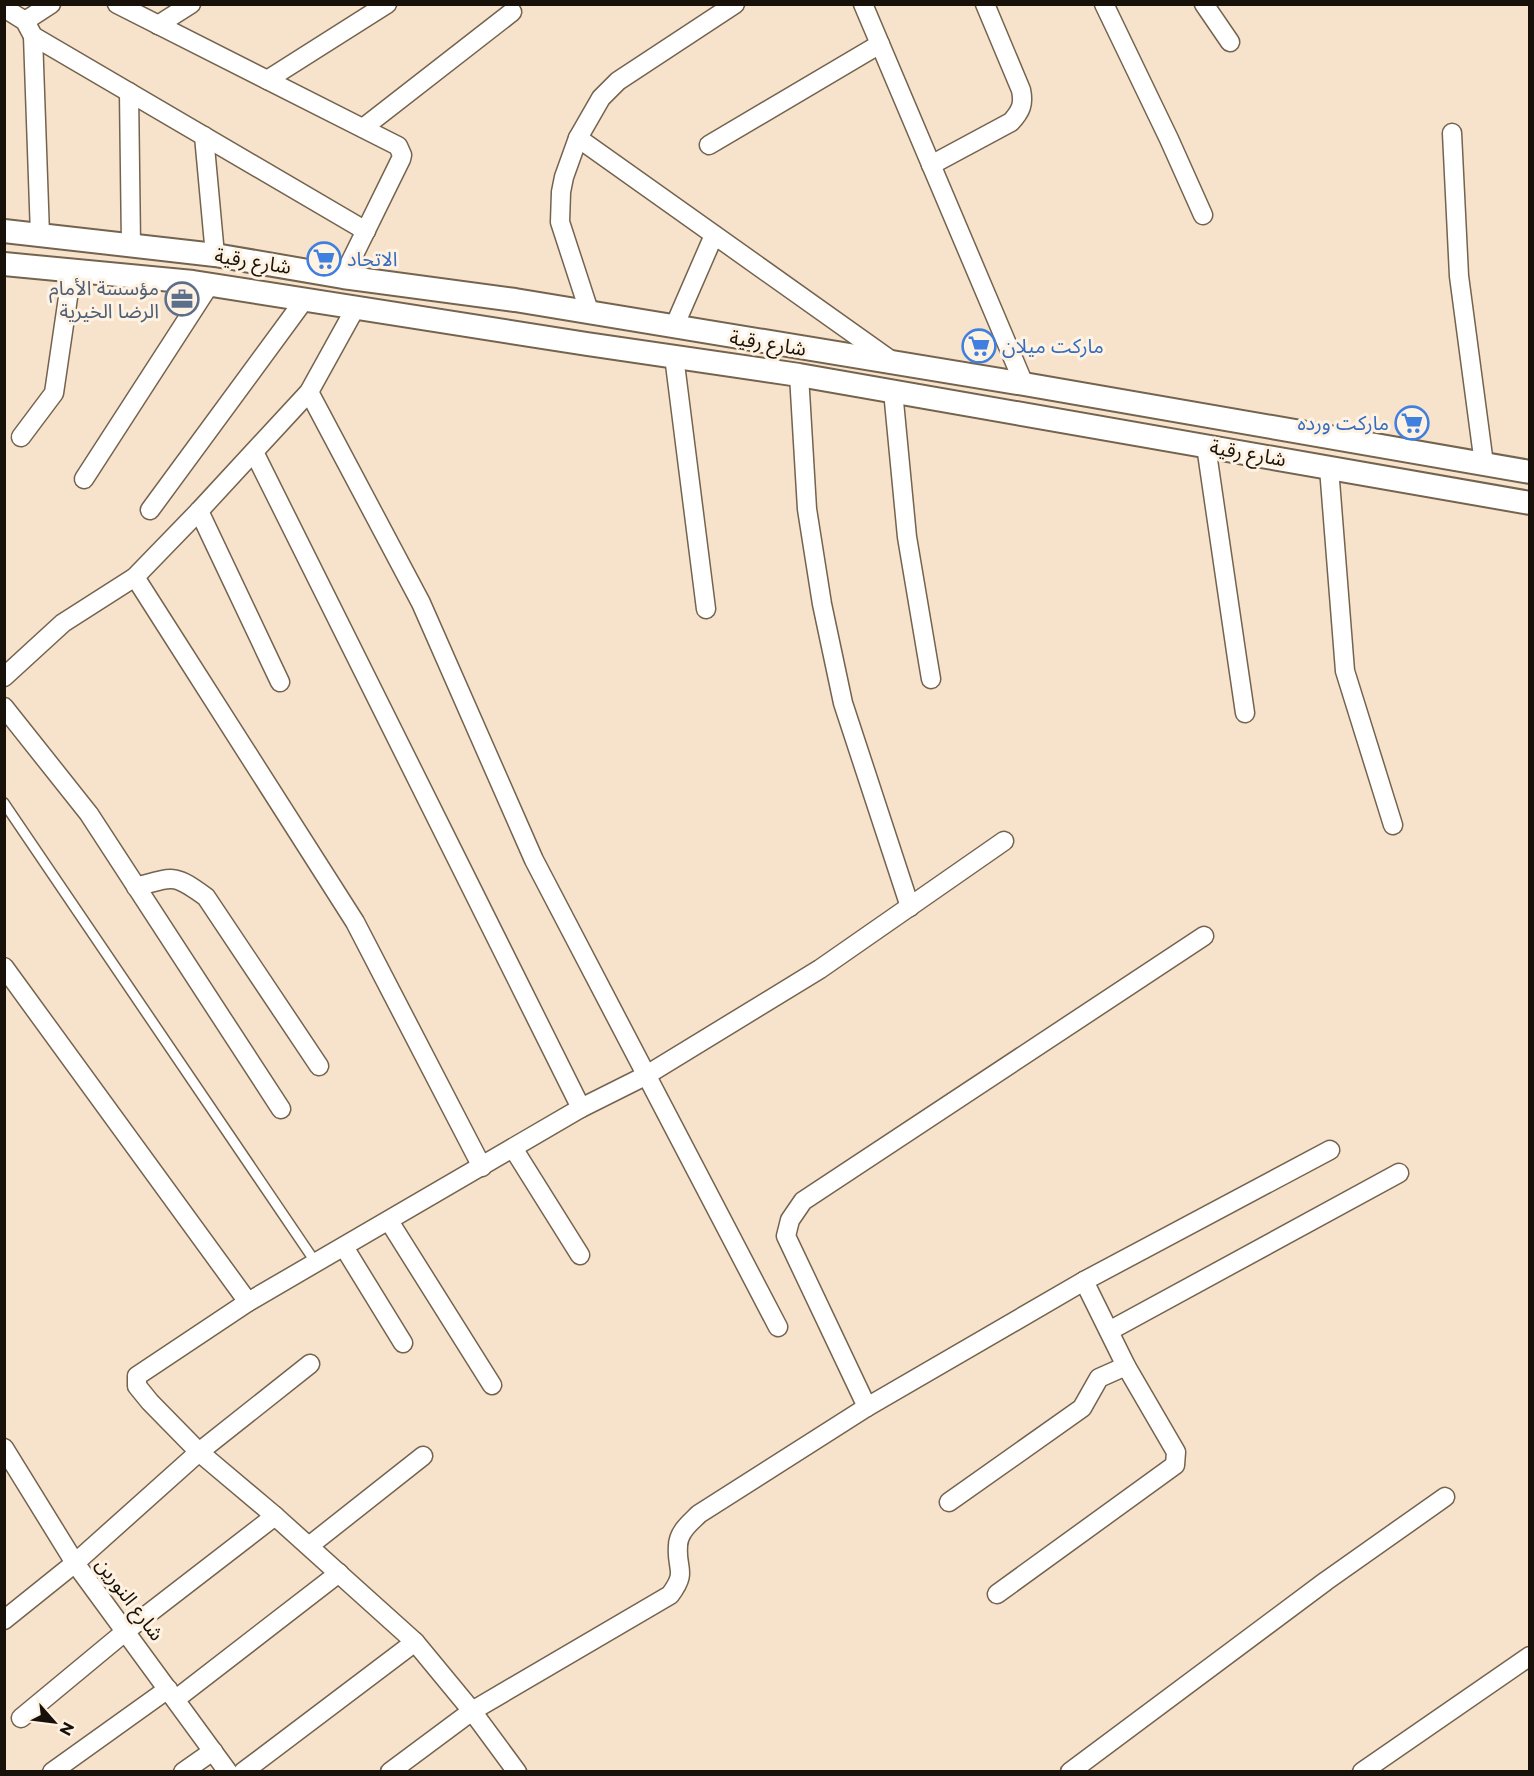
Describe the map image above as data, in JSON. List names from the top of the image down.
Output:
{
  "streets": {
    "street": ["شارع رقية", "شارع النورين"]
  },
  "places": {
    "supermarket": ["الاتحاد", "ماركت ميلان", "ماركت ورده"],
    "office": ["مؤسسة الأمام الرضا الخيرية"]
  },
  "north": "bottom right"
}
